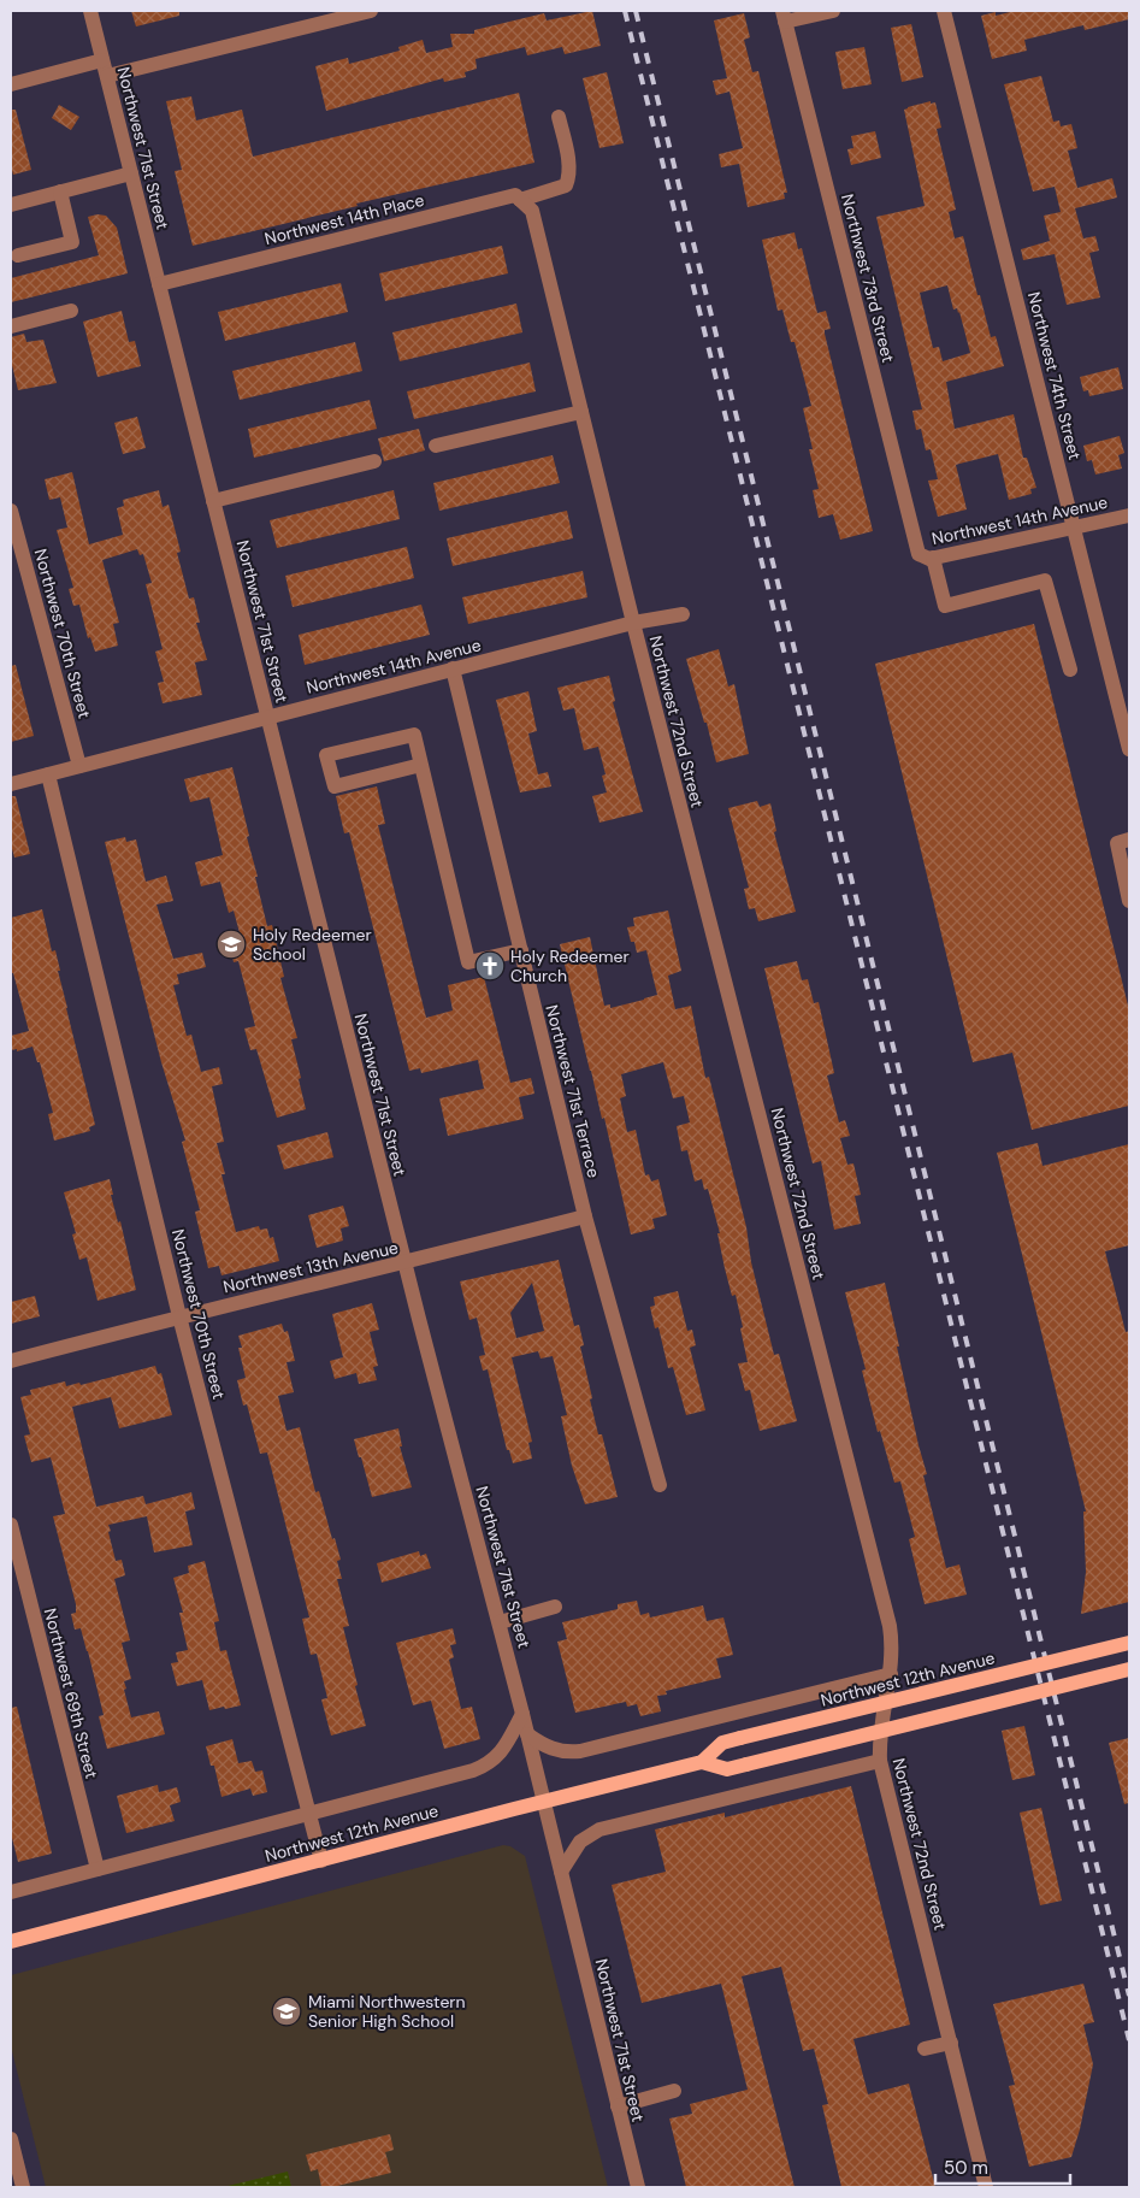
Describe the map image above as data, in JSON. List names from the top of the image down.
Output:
{
  "streets": {
    "main road": ["Northwest 12th Avenue"],
    "street": [
      "Northwest 71st Street",
      "Northwest 14th Place",
      "Northwest 73rd Street",
      "Northwest 74th Street",
      "Northwest 14th Avenue",
      "Northwest 70th Street",
      "Northwest 72nd Street",
      "Northwest 71st Terrace",
      "Northwest 13th Avenue",
      "Northwest 69th Street"
    ]
  },
  "crossings": [
    ["Northwest 71st Street", "Northwest 14th Place"],
    ["Northwest 71st Street", "Northwest 14th Avenue"],
    ["Northwest 71st Street", "Northwest 13th Avenue"],
    ["Northwest 71st Street", "Northwest 12th Avenue"],
    ["Northwest 14th Place", "Northwest 72nd Street"],
    ["Northwest 73rd Street", "Northwest 14th Avenue"],
    ["Northwest 74th Street", "Northwest 14th Avenue"],
    ["Northwest 14th Avenue", "Northwest 70th Street"],
    ["Northwest 14th Avenue", "Northwest 72nd Street"],
    ["Northwest 14th Avenue", "Northwest 71st Terrace"],
    ["Northwest 70th Street", "Northwest 13th Avenue"],
    ["Northwest 70th Street", "Northwest 12th Avenue"],
    ["Northwest 72nd Street", "Northwest 12th Avenue"],
    ["Northwest 71st Terrace", "Northwest 13th Avenue"],
    ["Northwest 12th Avenue", "Northwest 69th Street"]
  ],
  "places": {
    "school or university": ["Holy Redeemer School", "Miami Northwestern Senior High School"],
    "church": ["Holy Redeemer Church"]
  },
  "scale_bar": "50 m"
}
